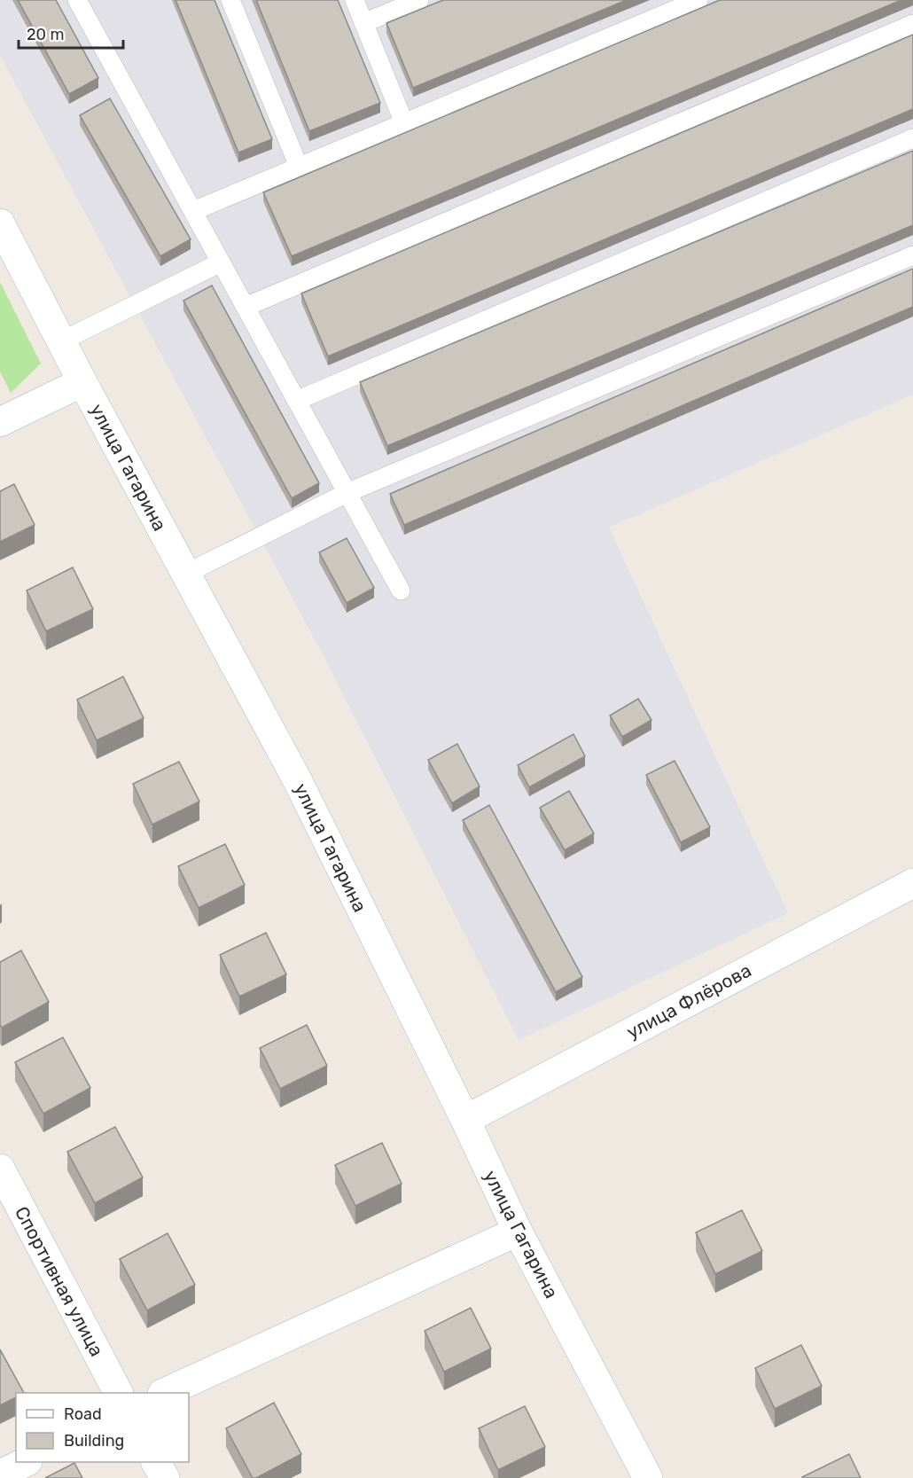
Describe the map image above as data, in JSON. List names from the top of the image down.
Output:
{
  "streets": {
    "street": ["улица Гагарина", "улица Флёрова", "Спортивная улица"]
  },
  "crossings": [
    ["улица Гагарина", "улица Флёрова"]
  ],
  "legend": ["Road", "Building"],
  "scale_bar": "20 m"
}
